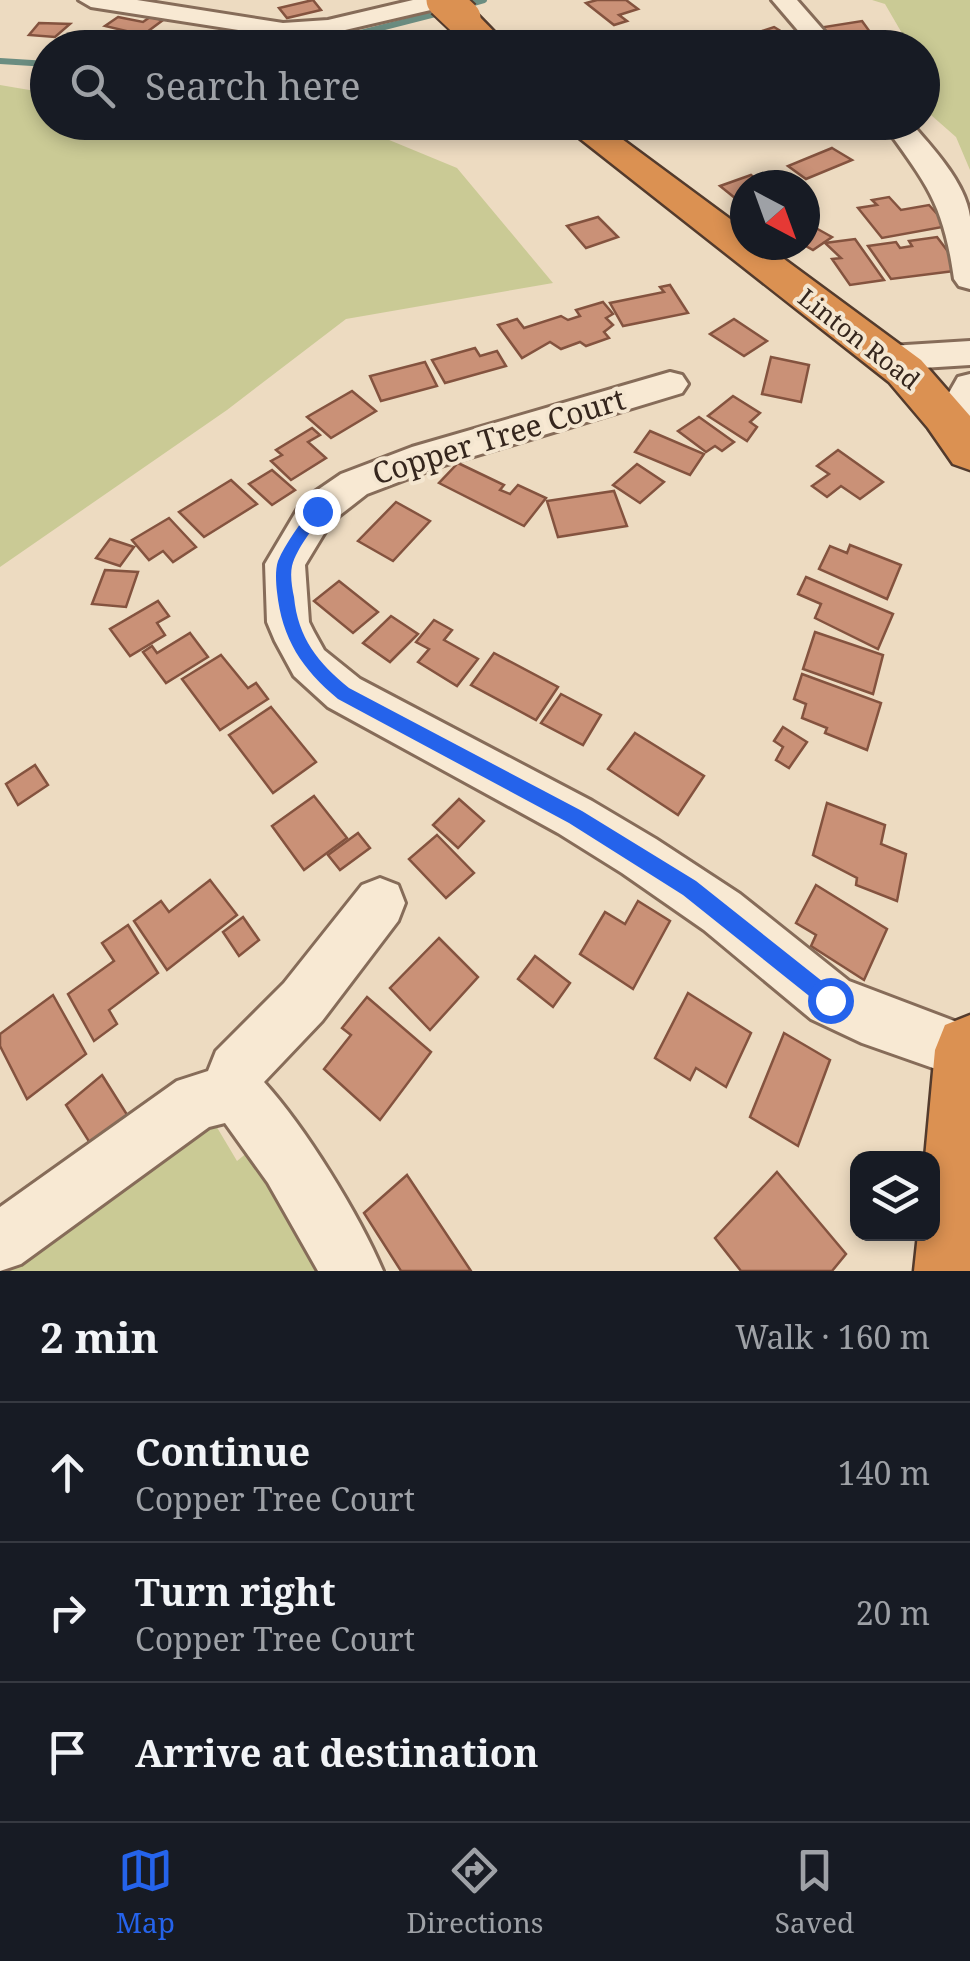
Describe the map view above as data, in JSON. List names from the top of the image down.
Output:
{
  "streets": {
    "highway": ["Linton Road"],
    "street": ["Copper Tree Court"]
  },
  "north": "bottom right",
  "page": {
    "search": "Search here",
    "heading": ["2 min", "Walk · 160 m"],
    "list": [
      ["Continue", "Copper Tree Court", "140 m"],
      ["Turn right", "Copper Tree Court", "20 m"],
      "Arrive at destination"
    ],
    "nav": ["Map", "Directions", "Saved"]
  }
}
